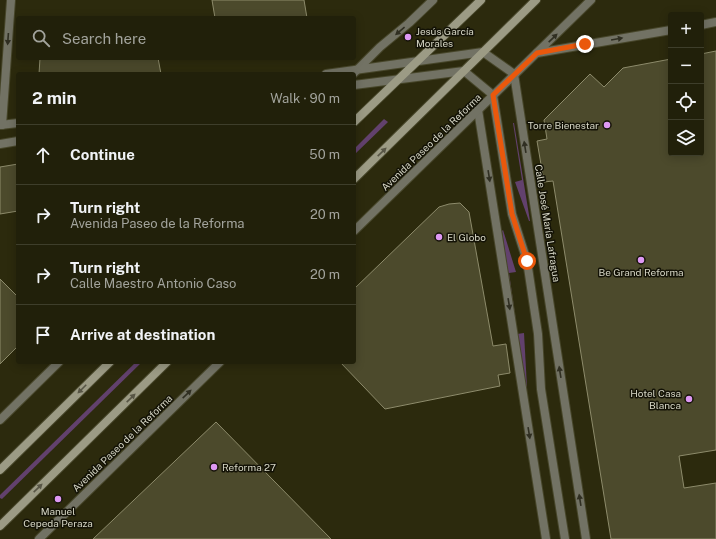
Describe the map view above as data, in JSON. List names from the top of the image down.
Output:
{
  "streets": {
    "street": ["Avenida Paseo de la Reforma", "Calle José María Lafragua"]
  },
  "crossings": [
    ["Avenida Paseo de la Reforma", "Calle José María Lafragua"]
  ],
  "one_way": ["Avenida Paseo de la Reforma"],
  "places": [
    "Jesús García Morales",
    "Torre Bienestar",
    "El Globo",
    "Be Grand Reforma",
    "Hotel Casa Blanca",
    "Reforma 27",
    "Manuel Cepeda Peraza"
  ],
  "page": {
    "map_buttons": ["+", "−"],
    "search": "Search here",
    "heading": ["2 min", "Walk · 90 m"],
    "list": [
      ["Continue", "50 m"],
      ["Turn right", "Avenida Paseo de la Reforma", "20 m"],
      ["Turn right", "Calle Maestro Antonio Caso", "20 m"],
      "Arrive at destination"
    ]
  }
}
